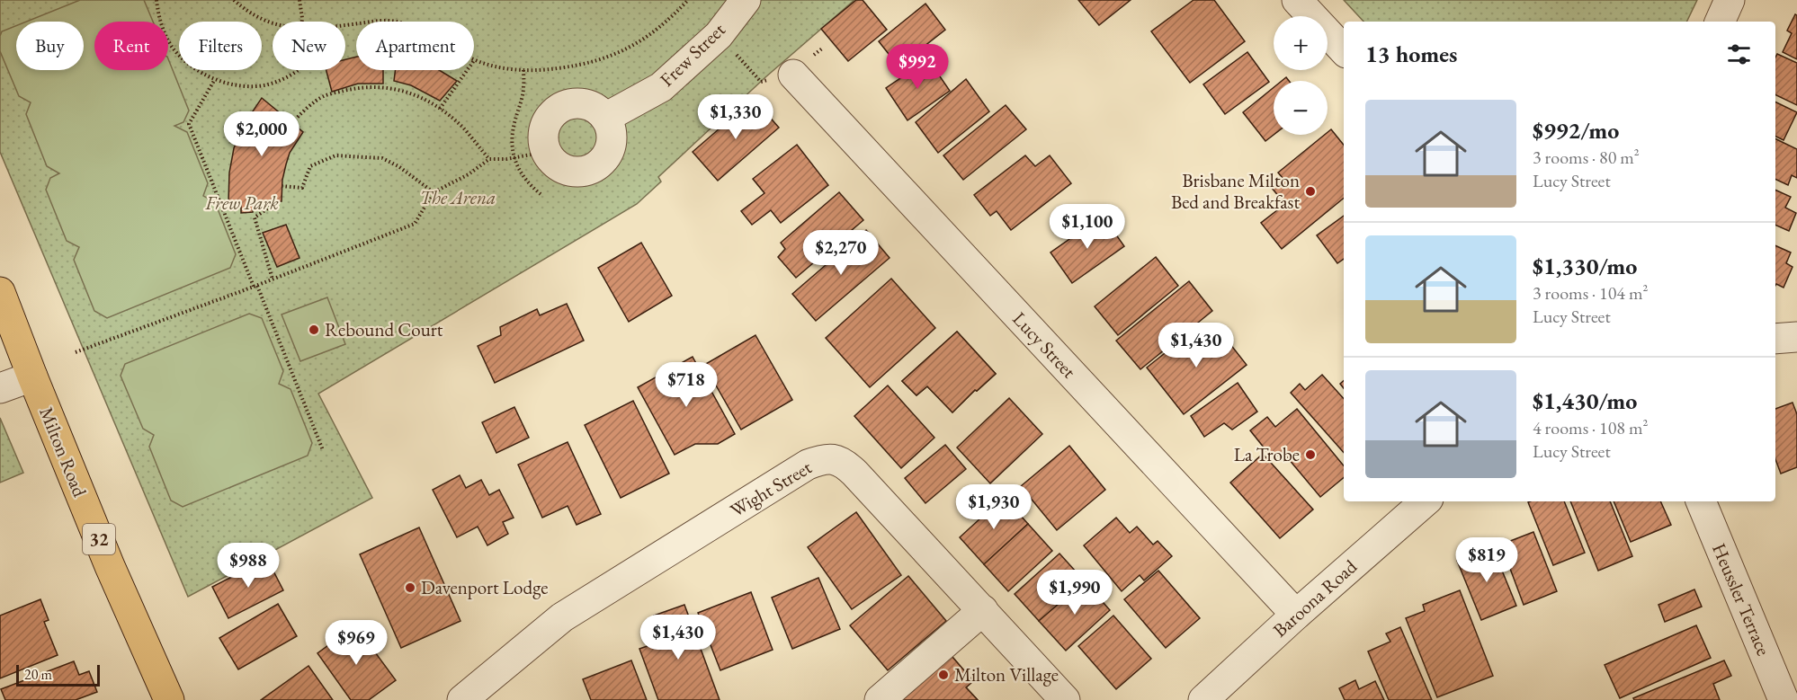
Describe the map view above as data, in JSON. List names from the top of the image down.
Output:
{
  "streets": {
    "main road": ["Milton Road", "32"],
    "street": [
      "Frew Street",
      "Lucy Street",
      "Wight Street",
      "Baroona Road",
      "Heussler Terrace"
    ]
  },
  "crossings": [
    ["Lucy Street", "Baroona Road"]
  ],
  "parks": ["The Arena", "Frew Park"],
  "places": [
    "Brisbane Milton Bed and Breakfast",
    "Rebound Court",
    "La Trobe",
    "Davenport Lodge",
    "Milton Village"
  ],
  "scale_bar": "20 m",
  "page": {
    "map_buttons": ["+", "−"],
    "chip": [
      "Buy",
      "Rent",
      "Filters",
      "New",
      "Apartment"
    ],
    "heading": "13 homes",
    "price": [
      "$992",
      "$1,330",
      "$2,000",
      "$1,100",
      "$2,270",
      "$1,430",
      "$718",
      "$1,930",
      "$819",
      "$988",
      "$1,990",
      "$1,430",
      "$969"
    ],
    "list": [
      {
        "name": "$992/mo",
        "note": "3 rooms · 80 m² · Lucy Street"
      },
      {
        "name": "$1,330/mo",
        "note": "3 rooms · 104 m² · Lucy Street"
      },
      {
        "name": "$1,430/mo",
        "note": "4 rooms · 108 m² · Lucy Street"
      }
    ],
    "scale": "20 m"
  }
}
